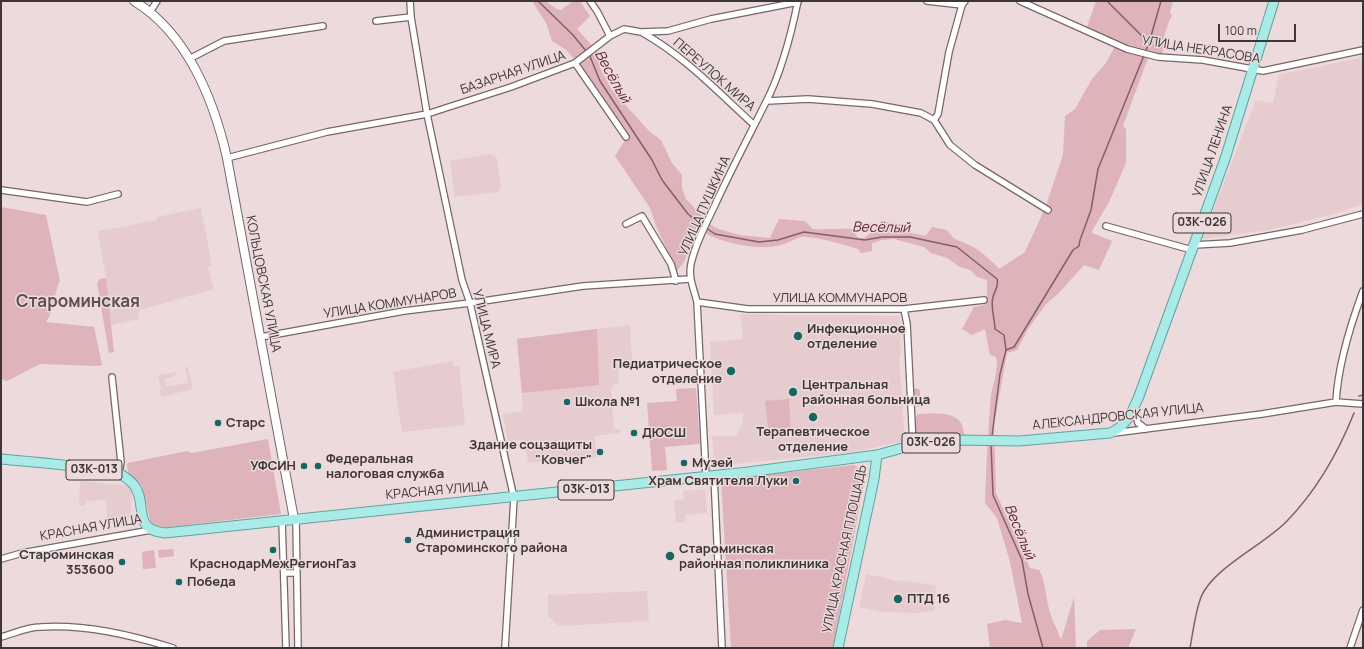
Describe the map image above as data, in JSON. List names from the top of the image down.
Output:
{
  "streets": {
    "main road": [
      "УЛИЦА ЛЕНИНА",
      "03К-026",
      "КОЛЬЦОВСКАЯ УЛИЦА",
      "АЛЕКСАНДРОВСКАЯ УЛИЦА",
      "03К-013",
      "КРАСНАЯ УЛИЦА",
      "УЛИЦА КРАСНАЯ ПЛОЩАДЬ"
    ],
    "street": [
      "УЛИЦА НЕКРАСОВА",
      "БАЗАРНАЯ УЛИЦА",
      "ПЕРЕУЛОК МИРА",
      "УЛИЦА ПУШКИНА",
      "УЛИЦА КОММУНАРОВ",
      "УЛИЦА МИРА"
    ]
  },
  "crossings": [
    ["УЛИЦА НЕКРАСОВА", "УЛИЦА ЛЕНИНА"],
    ["БАЗАРНАЯ УЛИЦА", "ПЕРЕУЛОК МИРА"],
    ["БАЗАРНАЯ УЛИЦА", "УЛИЦА ПУШКИНА"],
    ["БАЗАРНАЯ УЛИЦА", "КОЛЬЦОВСКАЯ УЛИЦА"],
    ["БАЗАРНАЯ УЛИЦА", "УЛИЦА МИРА"],
    ["ПЕРЕУЛОК МИРА", "УЛИЦА ПУШКИНА"],
    ["УЛИЦА ЛЕНИНА", "АЛЕКСАНДРОВСКАЯ УЛИЦА"],
    ["УЛИЦА ПУШКИНА", "УЛИЦА КОММУНАРОВ"],
    ["УЛИЦА ПУШКИНА", "КРАСНАЯ УЛИЦА"],
    ["КОЛЬЦОВСКАЯ УЛИЦА", "УЛИЦА КОММУНАРОВ"],
    ["КОЛЬЦОВСКАЯ УЛИЦА", "КРАСНАЯ УЛИЦА"],
    ["УЛИЦА КОММУНАРОВ", "УЛИЦА МИРА"],
    ["УЛИЦА МИРА", "КРАСНАЯ УЛИЦА"],
    ["АЛЕКСАНДРОВСКАЯ УЛИЦА", "КРАСНАЯ УЛИЦА"],
    ["АЛЕКСАНДРОВСКАЯ УЛИЦА", "УЛИЦА КРАСНАЯ ПЛОЩАДЬ"],
    ["03К-013", "КРАСНАЯ УЛИЦА"],
    ["КРАСНАЯ УЛИЦА", "УЛИЦА КРАСНАЯ ПЛОЩАДЬ"]
  ],
  "districts": ["Староминская"],
  "water": ["Весёлый"],
  "places": [
    "Инфекционное отделение",
    "Педиатрическое отделение",
    "Центральная районная больница",
    "Школа №1",
    "Терапевтическое отделение",
    "Старс",
    "ДЮСШ",
    "Здание соцзащиты \"Ковчег\"",
    "Музей",
    "УФСИН",
    "Федеральная налоговая служба",
    "Храм Святителя Луки",
    "Администрация Староминского района",
    "КраснодарМежРегионГаз",
    "Староминская районная поликлиника",
    "Староминская 353600",
    "Победа",
    "ПТД 16"
  ],
  "scale_bar": "100 m"
}
